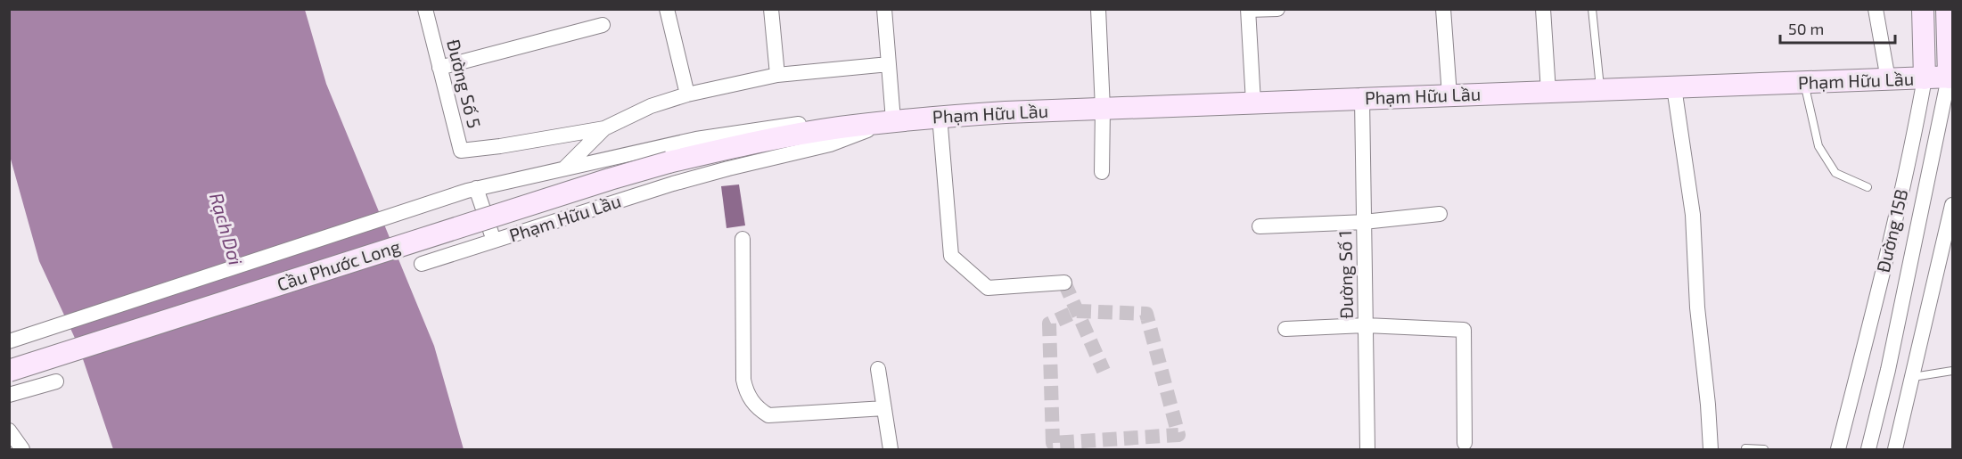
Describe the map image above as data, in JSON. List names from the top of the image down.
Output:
{
  "streets": {
    "main road": ["Phạm Hữu Lầu", "Đường 15B", "Cầu Phước Long"],
    "street": ["Đường Số 5", "Đường Số 1"]
  },
  "crossings": [
    ["Phạm Hữu Lầu", "Đường 15B"],
    ["Phạm Hữu Lầu", "Cầu Phước Long"],
    ["Phạm Hữu Lầu", "Đường Số 1"]
  ],
  "water": ["Rạch Dơi"],
  "scale_bar": "50 m"
}
